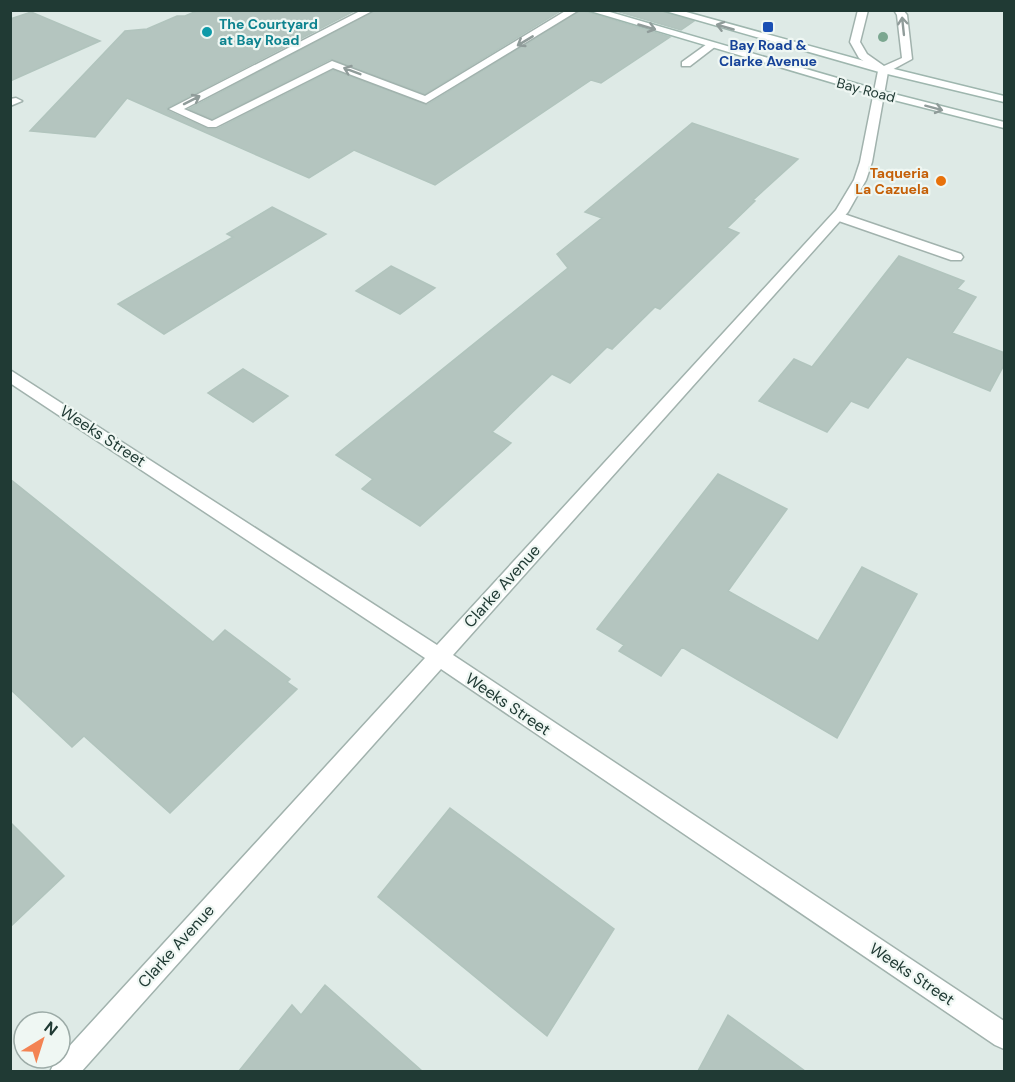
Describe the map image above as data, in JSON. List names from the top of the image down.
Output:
{
  "streets": {
    "street": ["Bay Road", "Weeks Street", "Clarke Avenue"]
  },
  "crossings": [
    ["Bay Road", "Clarke Avenue"],
    ["Weeks Street", "Clarke Avenue"]
  ],
  "places": {
    "transit": ["Bay Road & Clarke Avenue"],
    "other": ["The Courtyard at Bay Road", "Taqueria La Cazuela"]
  },
  "north": "top right"
}
